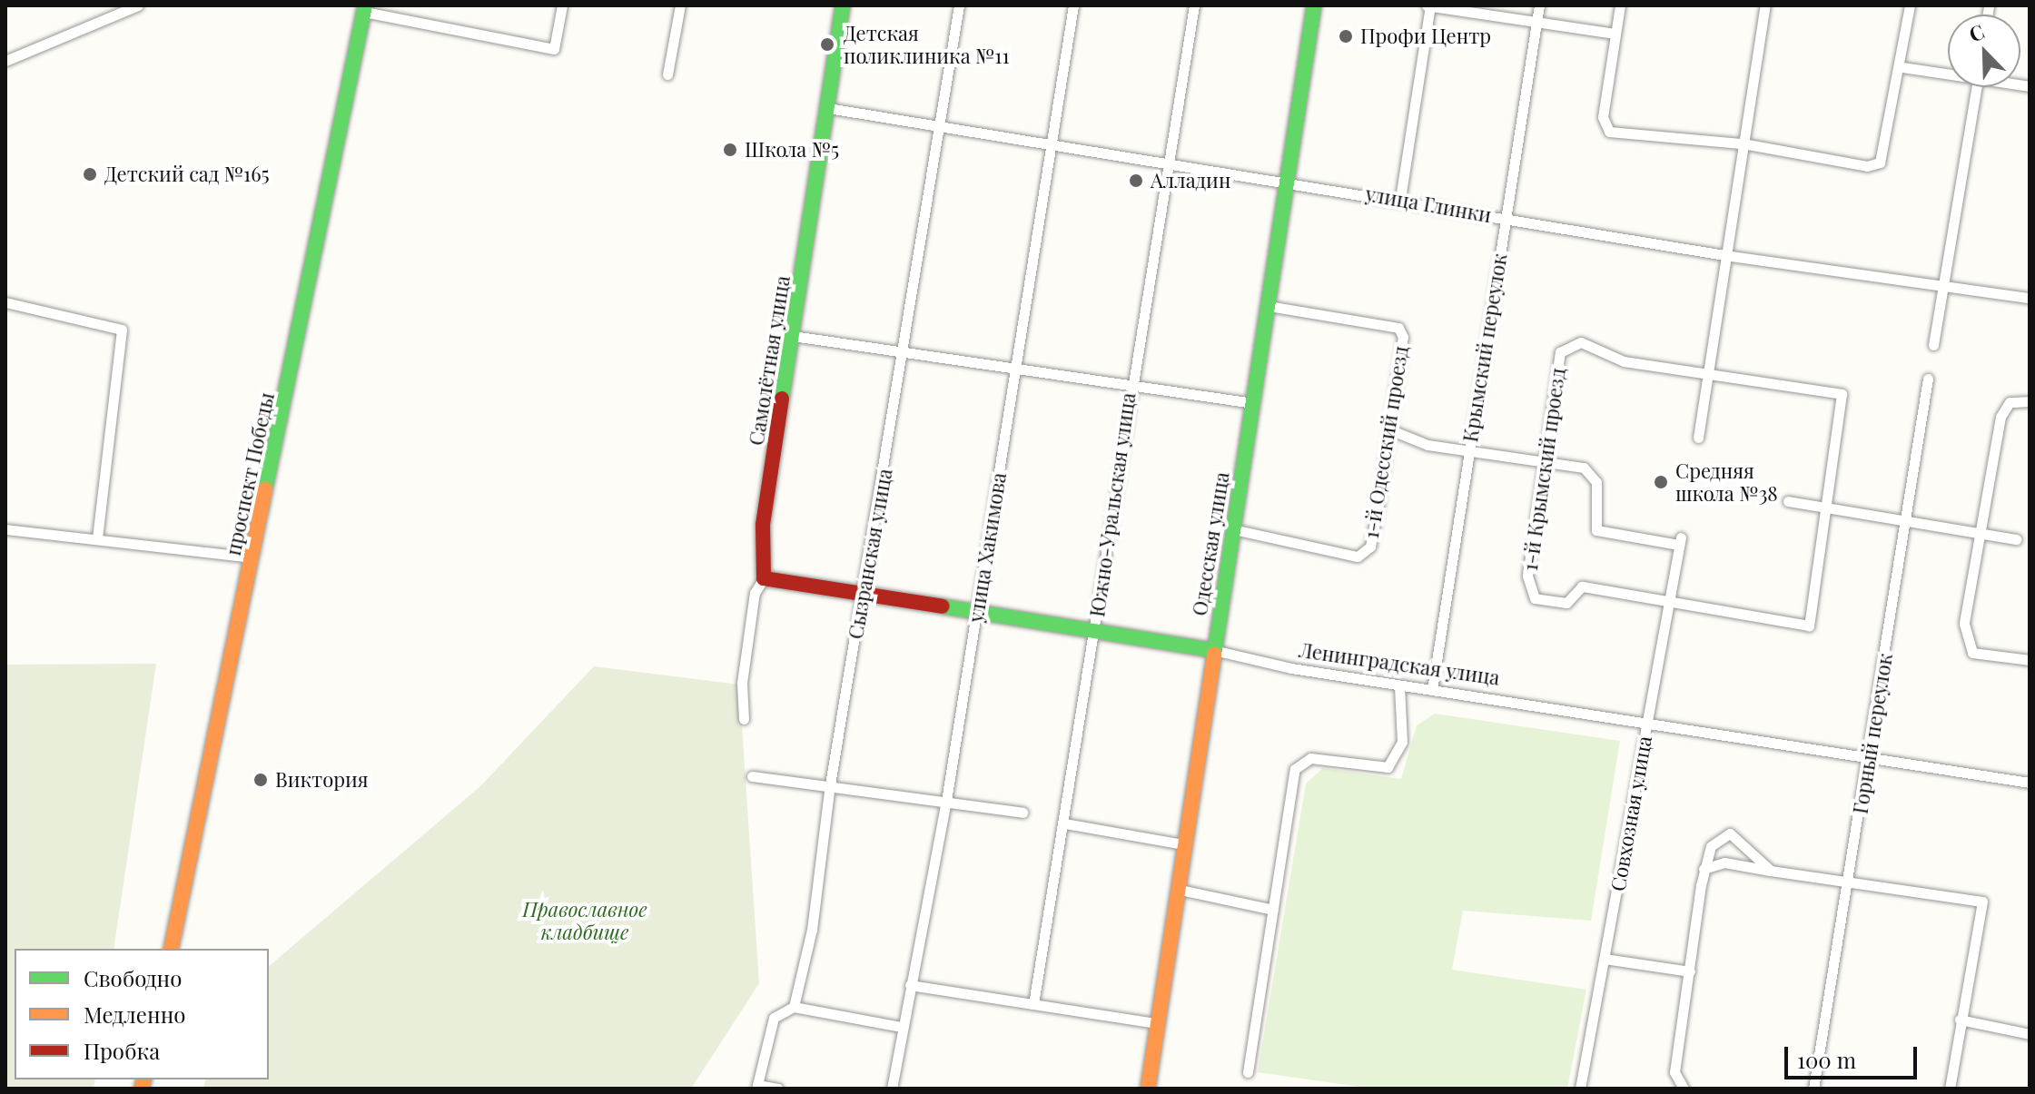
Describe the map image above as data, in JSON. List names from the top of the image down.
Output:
{
  "streets": {
    "street": [
      "улица Глинки",
      "Крымский переулок",
      "Самолётная улица",
      "1-й Одесский проезд",
      "1-й Крымский проезд",
      "проспект Победы",
      "Южно-Уральская улица",
      "Одесская улица",
      "улица Хакимова",
      "Сызранская улица",
      "Ленинградская улица",
      "Горный переулок",
      "Совхозная улица"
    ]
  },
  "crossings": [
    ["улица Глинки", "Крымский переулок"],
    ["улица Глинки", "Самолётная улица"],
    ["улица Глинки", "Южно-Уральская улица"],
    ["улица Глинки", "Одесская улица"],
    ["улица Глинки", "улица Хакимова"],
    ["улица Глинки", "Сызранская улица"],
    ["Крымский переулок", "Ленинградская улица"],
    ["Самолётная улица", "Ленинградская улица"],
    ["1-й Одесский проезд", "Одесская улица"],
    ["1-й Крымский проезд", "Совхозная улица"],
    ["Южно-Уральская улица", "Ленинградская улица"],
    ["Одесская улица", "Ленинградская улица"],
    ["улица Хакимова", "Ленинградская улица"],
    ["Сызранская улица", "Ленинградская улица"],
    ["Ленинградская улица", "Горный переулок"],
    ["Ленинградская улица", "Совхозная улица"]
  ],
  "parks": ["Православное кладбище"],
  "places": [
    "Профи Центр",
    "Детская поликлиника №11",
    "Школа №5",
    "Детский сад №165",
    "Алладин",
    "Средняя школа №38",
    "Виктория"
  ],
  "legend": ["Свободно", "Медленно", "Пробка"],
  "scale_bar": "100 m",
  "north": "top left"
}
